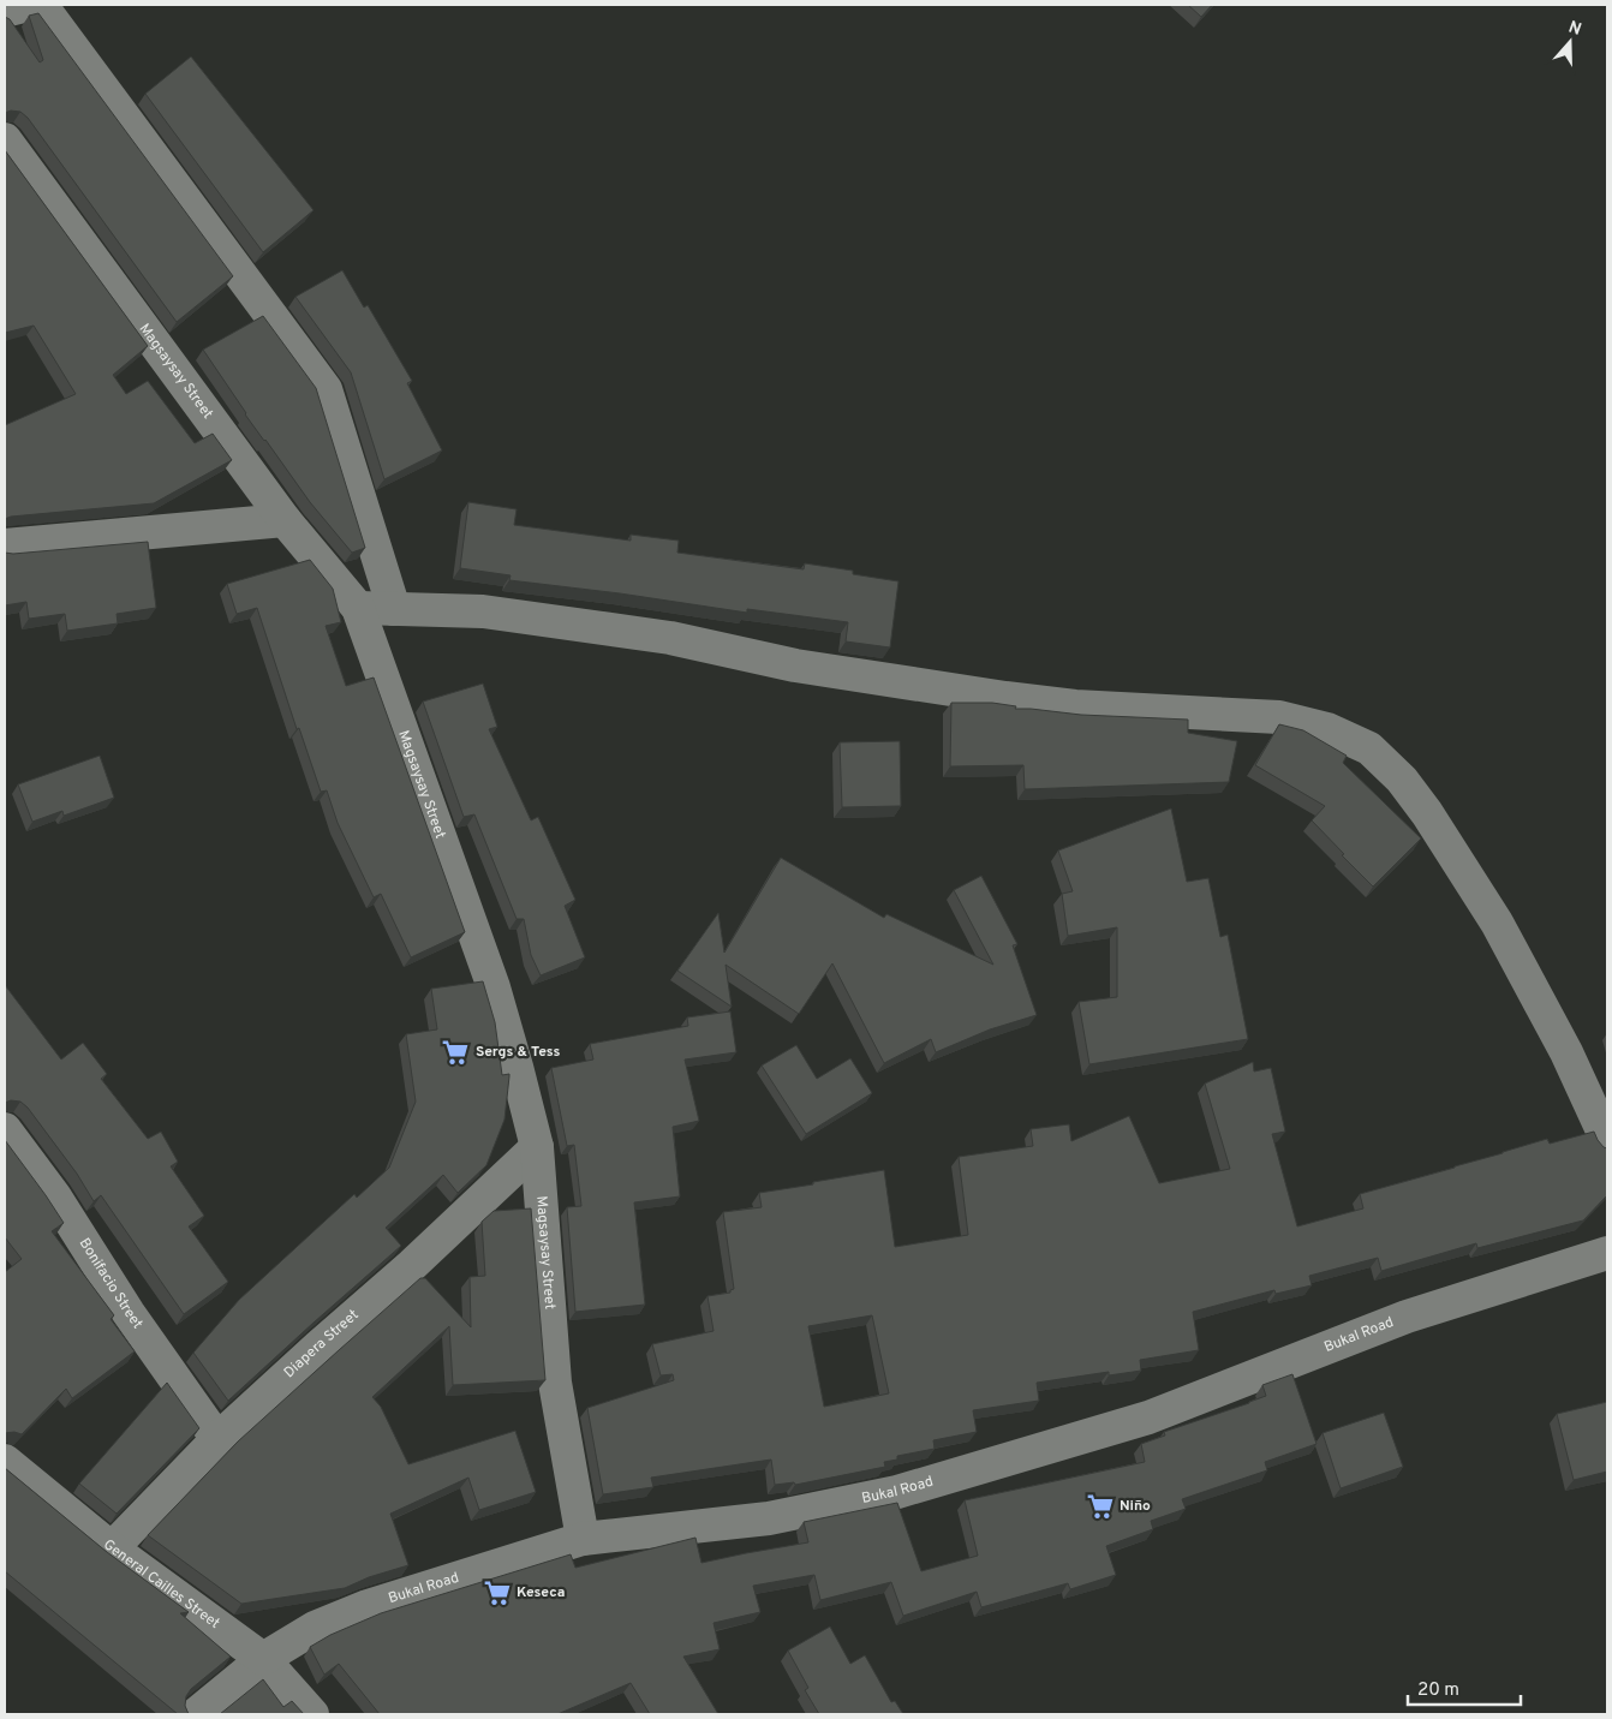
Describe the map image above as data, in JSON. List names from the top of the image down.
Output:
{
  "streets": {
    "street": [
      "Magsaysay Street",
      "Bonifacio Street",
      "Bukal Road",
      "Diapera Street",
      "General Cailles Street"
    ]
  },
  "crossings": [
    ["Magsaysay Street", "Bukal Road"],
    ["Magsaysay Street", "Diapera Street"],
    ["Bonifacio Street", "Diapera Street"],
    ["Bukal Road", "General Cailles Street"],
    ["Diapera Street", "General Cailles Street"]
  ],
  "places": {
    "supermarket": ["Sergs & Tess", "Niño", "Keseca"]
  },
  "scale_bar": "20 m",
  "north": "top"
}
